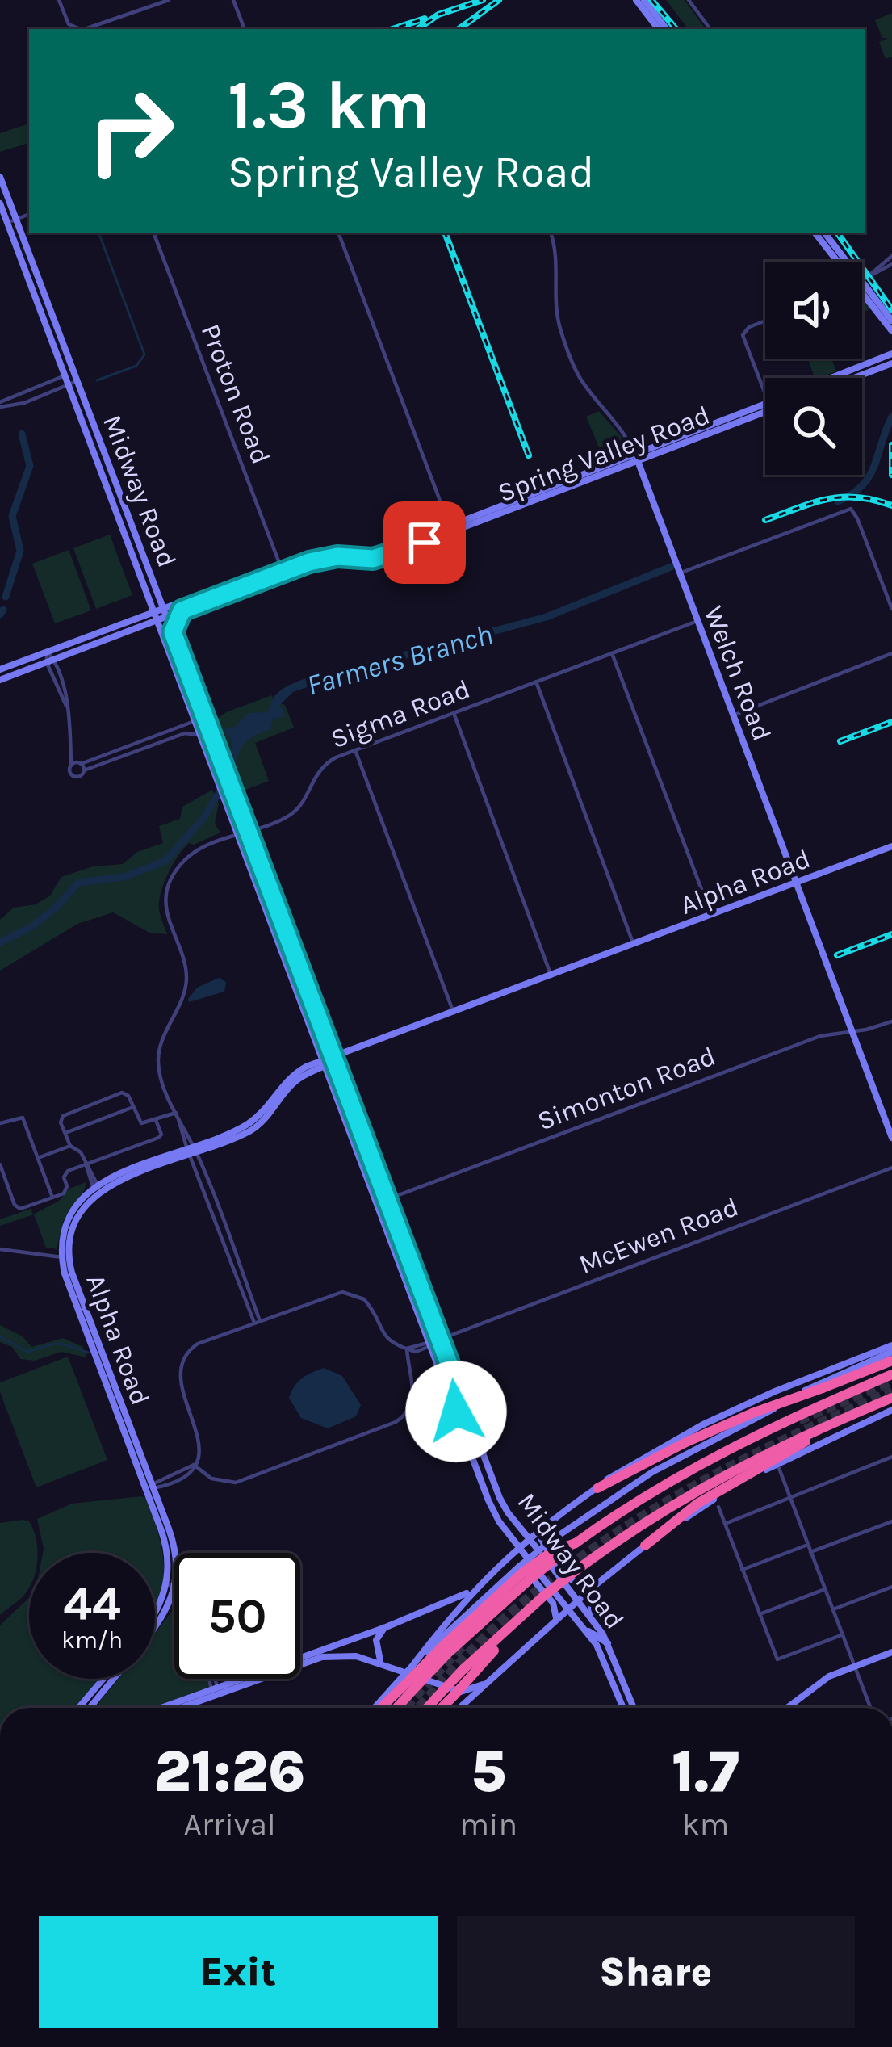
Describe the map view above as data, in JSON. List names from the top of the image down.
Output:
{
  "streets": {
    "main road": [
      "Spring Valley Road",
      "Midway Road",
      "Welch Road",
      "Alpha Road"
    ],
    "street": [
      "Proton Road",
      "Sigma Road",
      "Simonton Road",
      "McEwen Road"
    ]
  },
  "crossings": [
    ["Proton Road", "Spring Valley Road"],
    ["Spring Valley Road", "Midway Road"],
    ["Spring Valley Road", "Welch Road"],
    ["Midway Road", "Sigma Road"],
    ["Midway Road", "Alpha Road"],
    ["Midway Road", "Simonton Road"],
    ["Midway Road", "McEwen Road"],
    ["Welch Road", "Sigma Road"],
    ["Welch Road", "Alpha Road"],
    ["Welch Road", "Simonton Road"],
    ["Sigma Road", "Alpha Road"]
  ],
  "water": ["Farmers Branch"],
  "page": {
    "turn": ["1.3 km", "Spring Valley Road"],
    "speed": "44 km/h",
    "limit": "50",
    "eta": [
      "21:26",
      "Arrival",
      "5",
      "min",
      "1.7",
      "km"
    ],
    "buttons": ["Exit", "Share"]
  }
}
